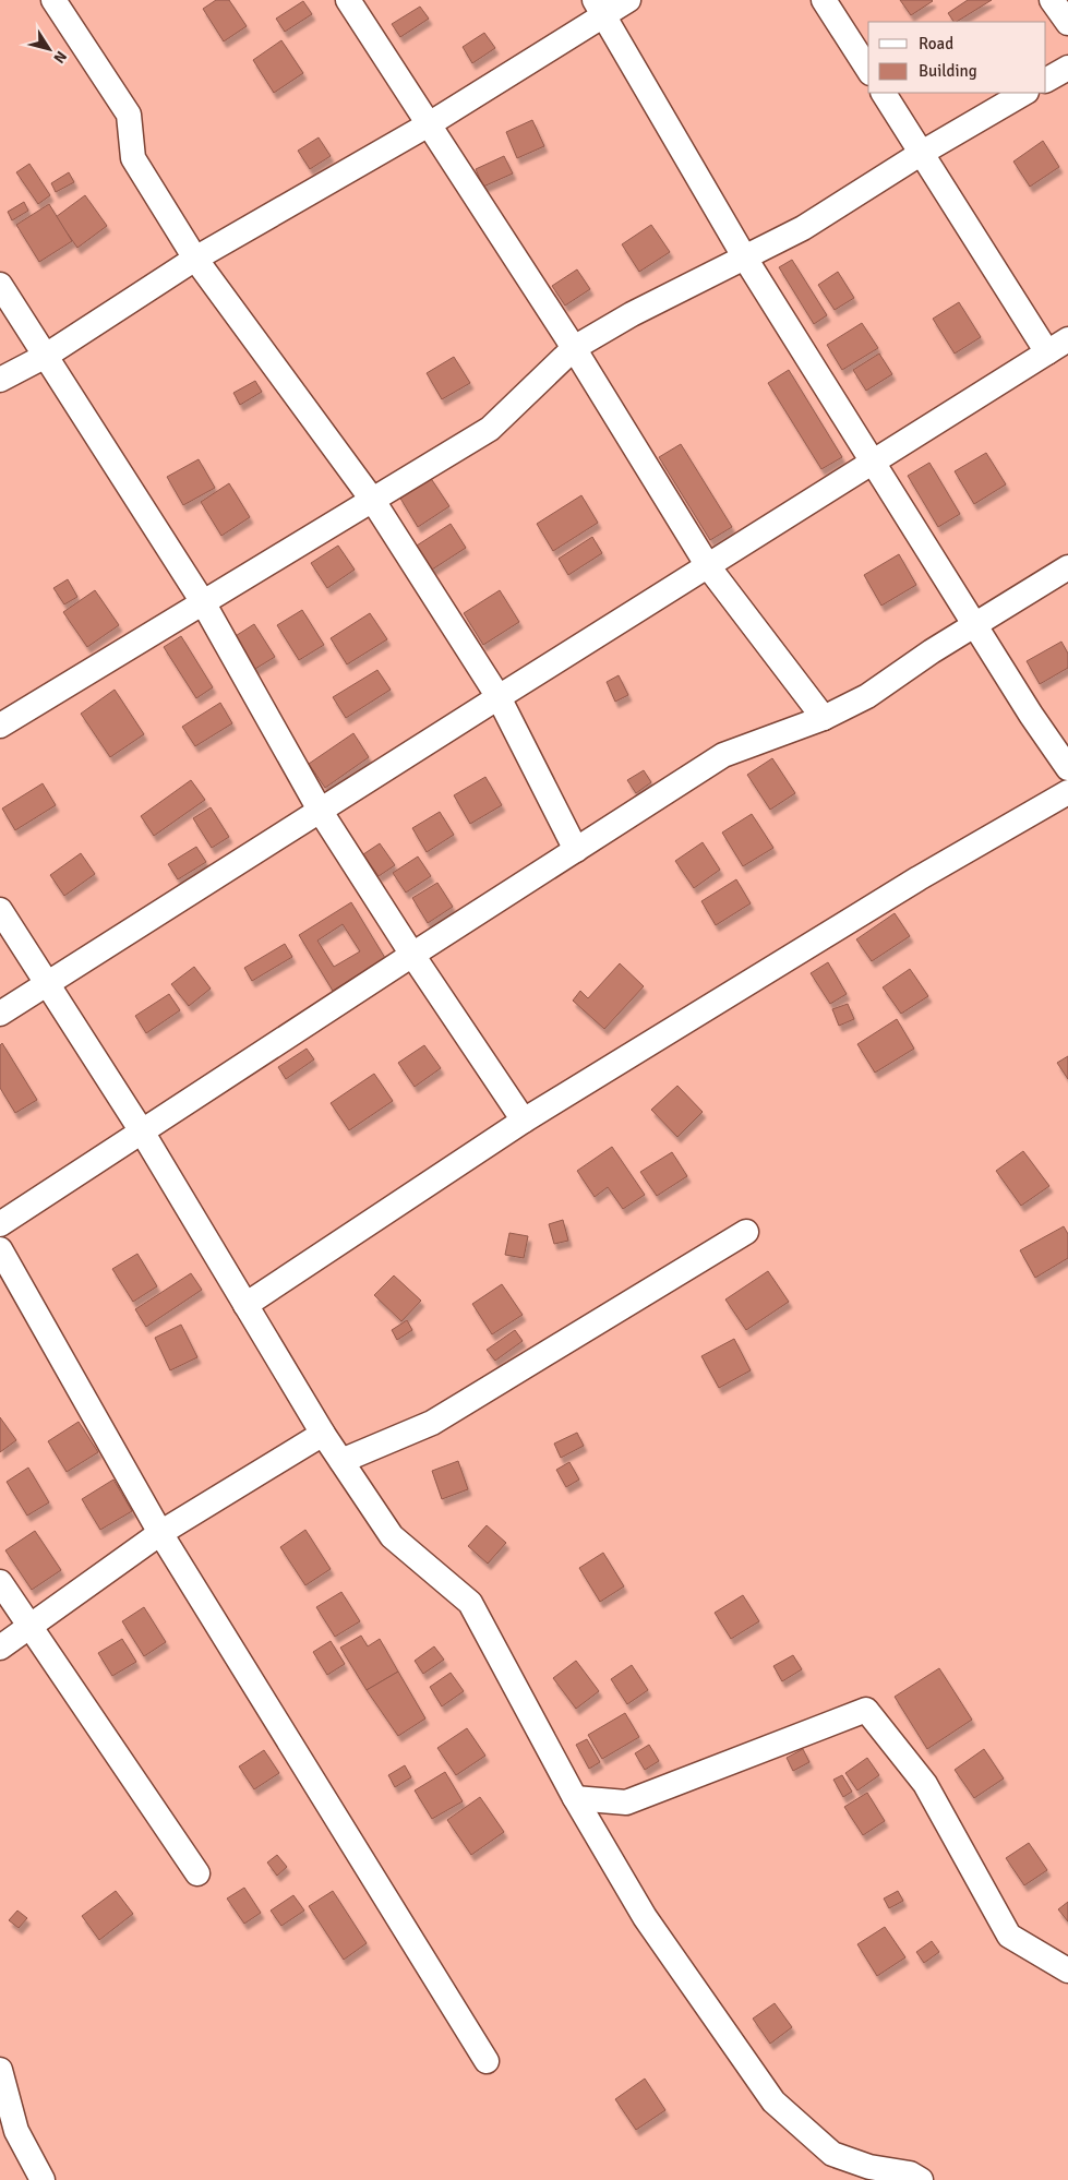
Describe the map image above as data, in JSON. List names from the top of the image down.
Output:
{
  "legend": ["Road", "Building"],
  "north": "bottom right"
}
